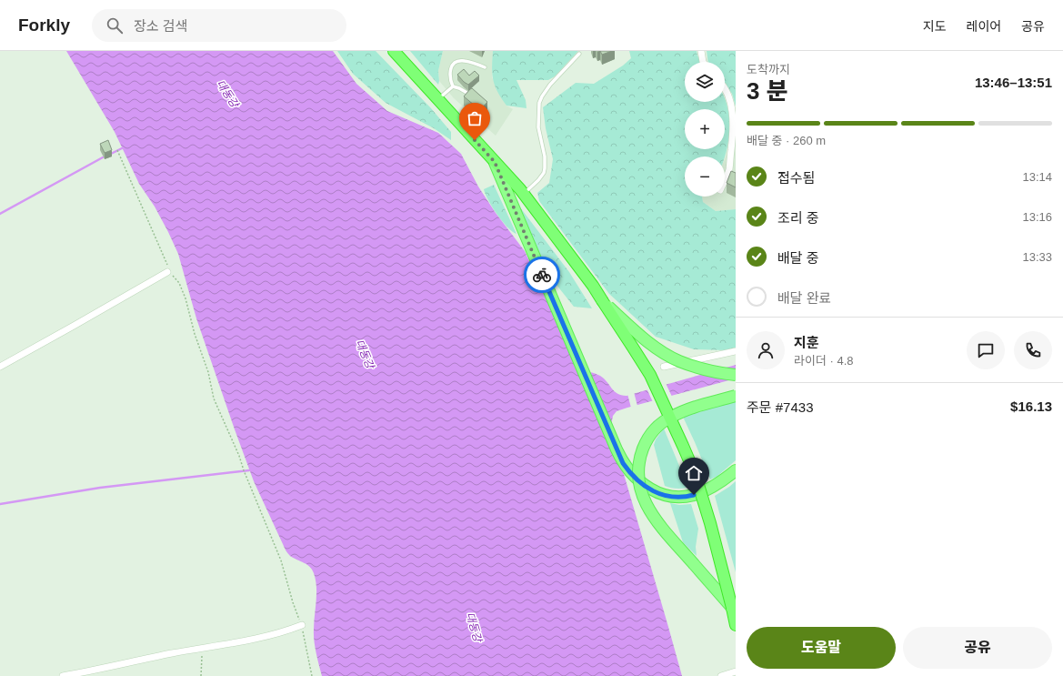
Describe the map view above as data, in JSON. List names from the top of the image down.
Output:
{
  "water": ["대동강"],
  "page": {
    "header": "Forkly",
    "search": "장소 검색",
    "nav": ["지도", "레이어", "공유"],
    "heading": ["3 분", "도착까지", "13:46–13:51"],
    "panel": [
      "지훈",
      "라이더 · 4.8",
      "주문 #7433",
      "$16.13"
    ],
    "map_buttons": ["+", "−"],
    "bar": "배달 중 · 260 m",
    "list": [
      ["접수됨", "13:14"],
      ["조리 중", "13:16"],
      ["배달 중", "13:33"],
      "배달 완료"
    ],
    "buttons": ["도움말", "공유"]
  }
}
